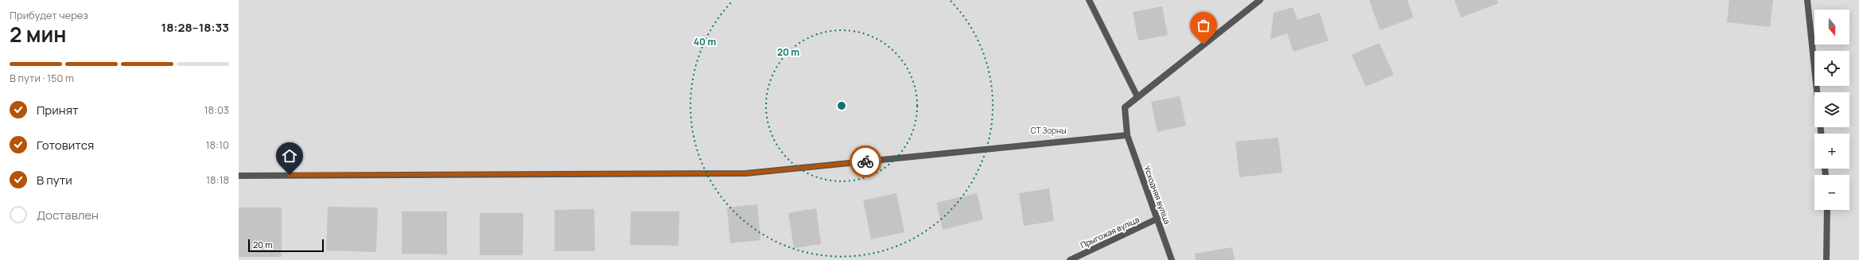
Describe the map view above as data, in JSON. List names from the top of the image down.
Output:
{
  "streets": {
    "street": ["Усходняя вуліца", "Прыгожая вуліца"]
  },
  "crossings": [
    ["Усходняя вуліца", "Прыгожая вуліца"]
  ],
  "parks": ["СТ Зорны"],
  "scale_bar": "20 m",
  "north": "bottom",
  "page": {
    "heading": ["2 мин", "Прибудет через", "18:28–18:33"],
    "map_buttons": ["+", "−"],
    "bar": "В пути · 150 m",
    "list": [
      ["Принят", "18:03"],
      ["Готовится", "18:10"],
      ["В пути", "18:18"],
      "Доставлен"
    ],
    "scale": "20 m"
  },
  "rings": ["40 m", "20 m"]
}
